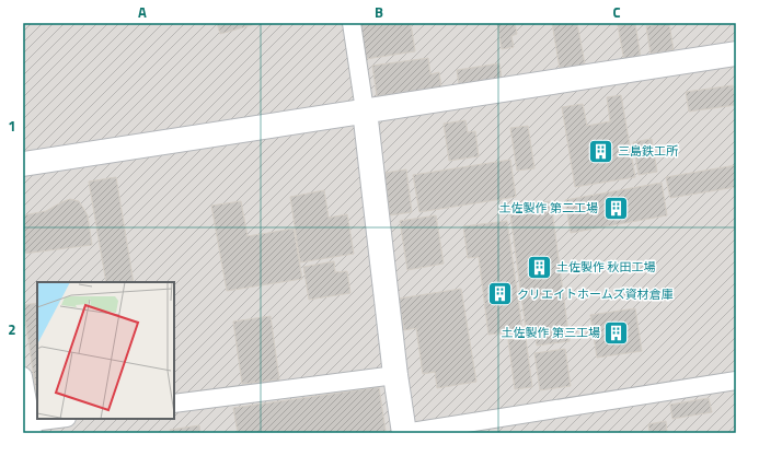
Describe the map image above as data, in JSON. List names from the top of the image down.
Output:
{
  "places": {
    "building": [
      "三島鉄工所",
      "土佐製作 第二工場",
      "土佐製作 秋田工場",
      "クリエイトホームズ資材倉庫",
      "土佐製作 第三工場"
    ]
  },
  "grid": {
    "columns": ["A", "B", "C"],
    "rows": ["1", "2"]
  }
}
